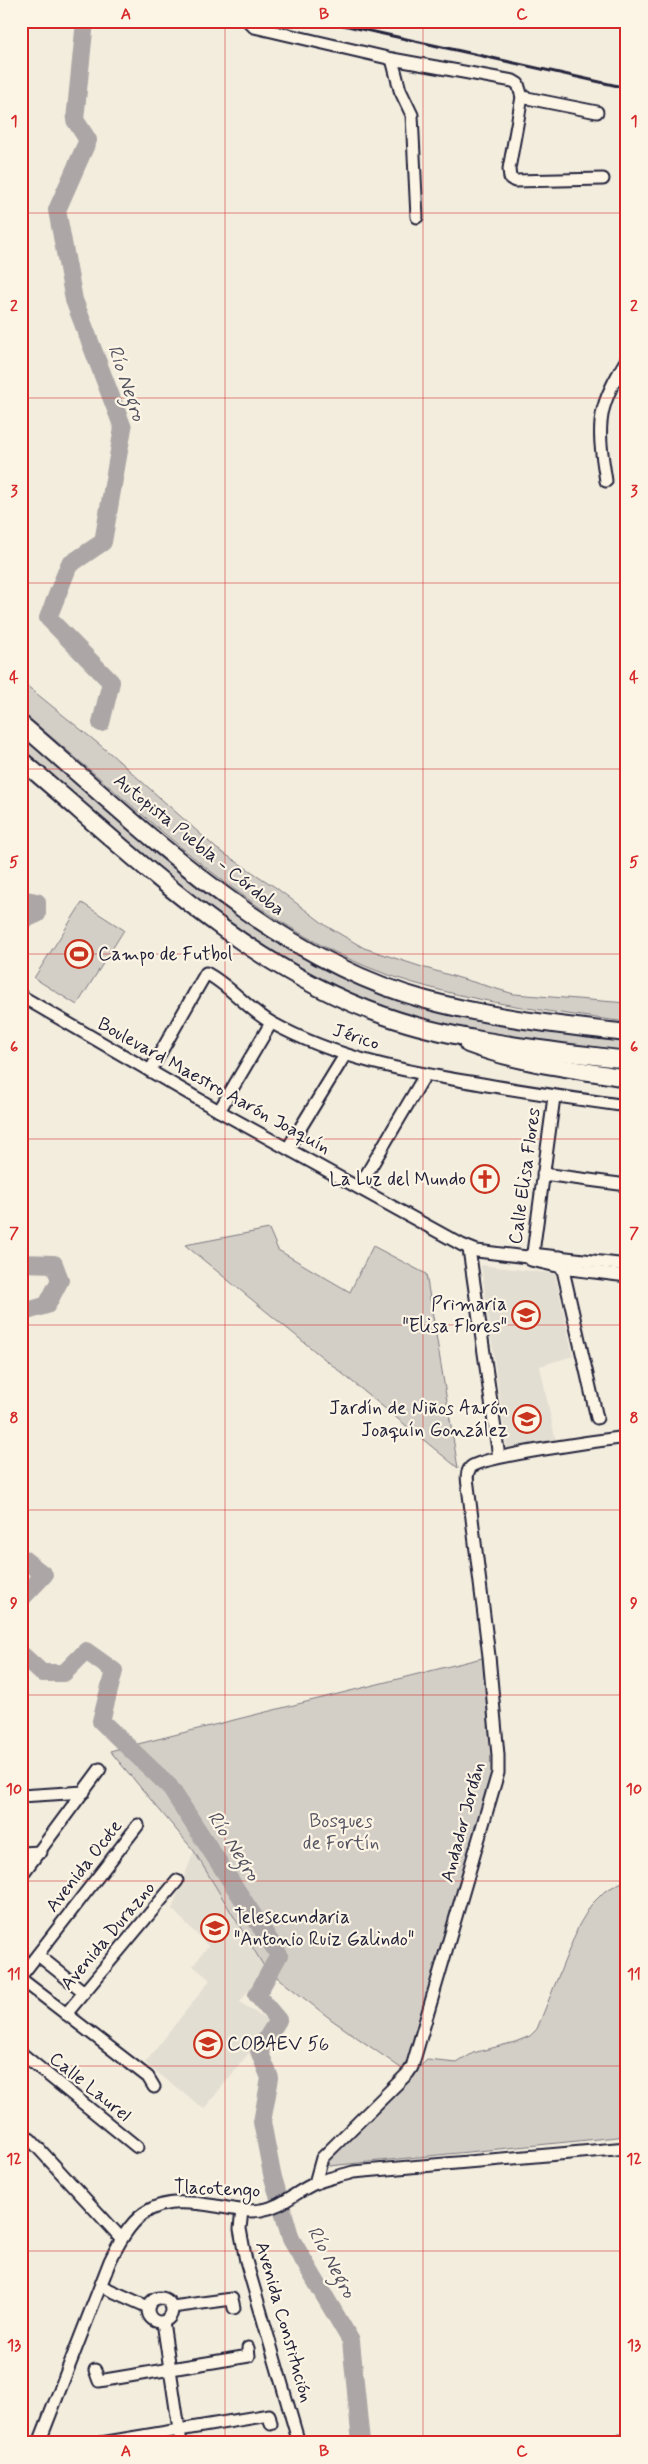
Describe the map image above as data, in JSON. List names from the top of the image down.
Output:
{
  "streets": {
    "highway": ["Autopista Puebla - Córdoba"],
    "street": [
      "Jérico",
      "Boulevard Maestro Aarón Joaquín",
      "Calle Elisa Flores",
      "Andador Jordán",
      "Avenida Ocote",
      "Avenida Durazno",
      "Calle Laurel",
      "Tlacotengo",
      "Avenida Constitución"
    ]
  },
  "crossings": [
    ["Jérico", "Boulevard Maestro Aarón Joaquín"],
    ["Jérico", "Calle Elisa Flores"],
    ["Boulevard Maestro Aarón Joaquín", "Calle Elisa Flores"],
    ["Andador Jordán", "Tlacotengo"],
    ["Tlacotengo", "Avenida Constitución"]
  ],
  "water": ["Río Negro"],
  "parks": ["Bosques de Fortín"],
  "places": {
    "sports": ["Campo de Futbol"],
    "church": ["La Luz del Mundo"],
    "school or university": [
      "Primaria \"Elisa Flores\"",
      "Jardín de Niños Aarón Joaquín González",
      "Telesecundaria \"Antonio Ruiz Galindo\"",
      "COBAEV 56"
    ]
  },
  "grid": {
    "columns": ["A", "B", "C"],
    "rows": [
      "1",
      "2",
      "3",
      "4",
      "5",
      "6",
      "7",
      "8",
      "9",
      "10",
      "11",
      "12",
      "13"
    ]
  }
}
